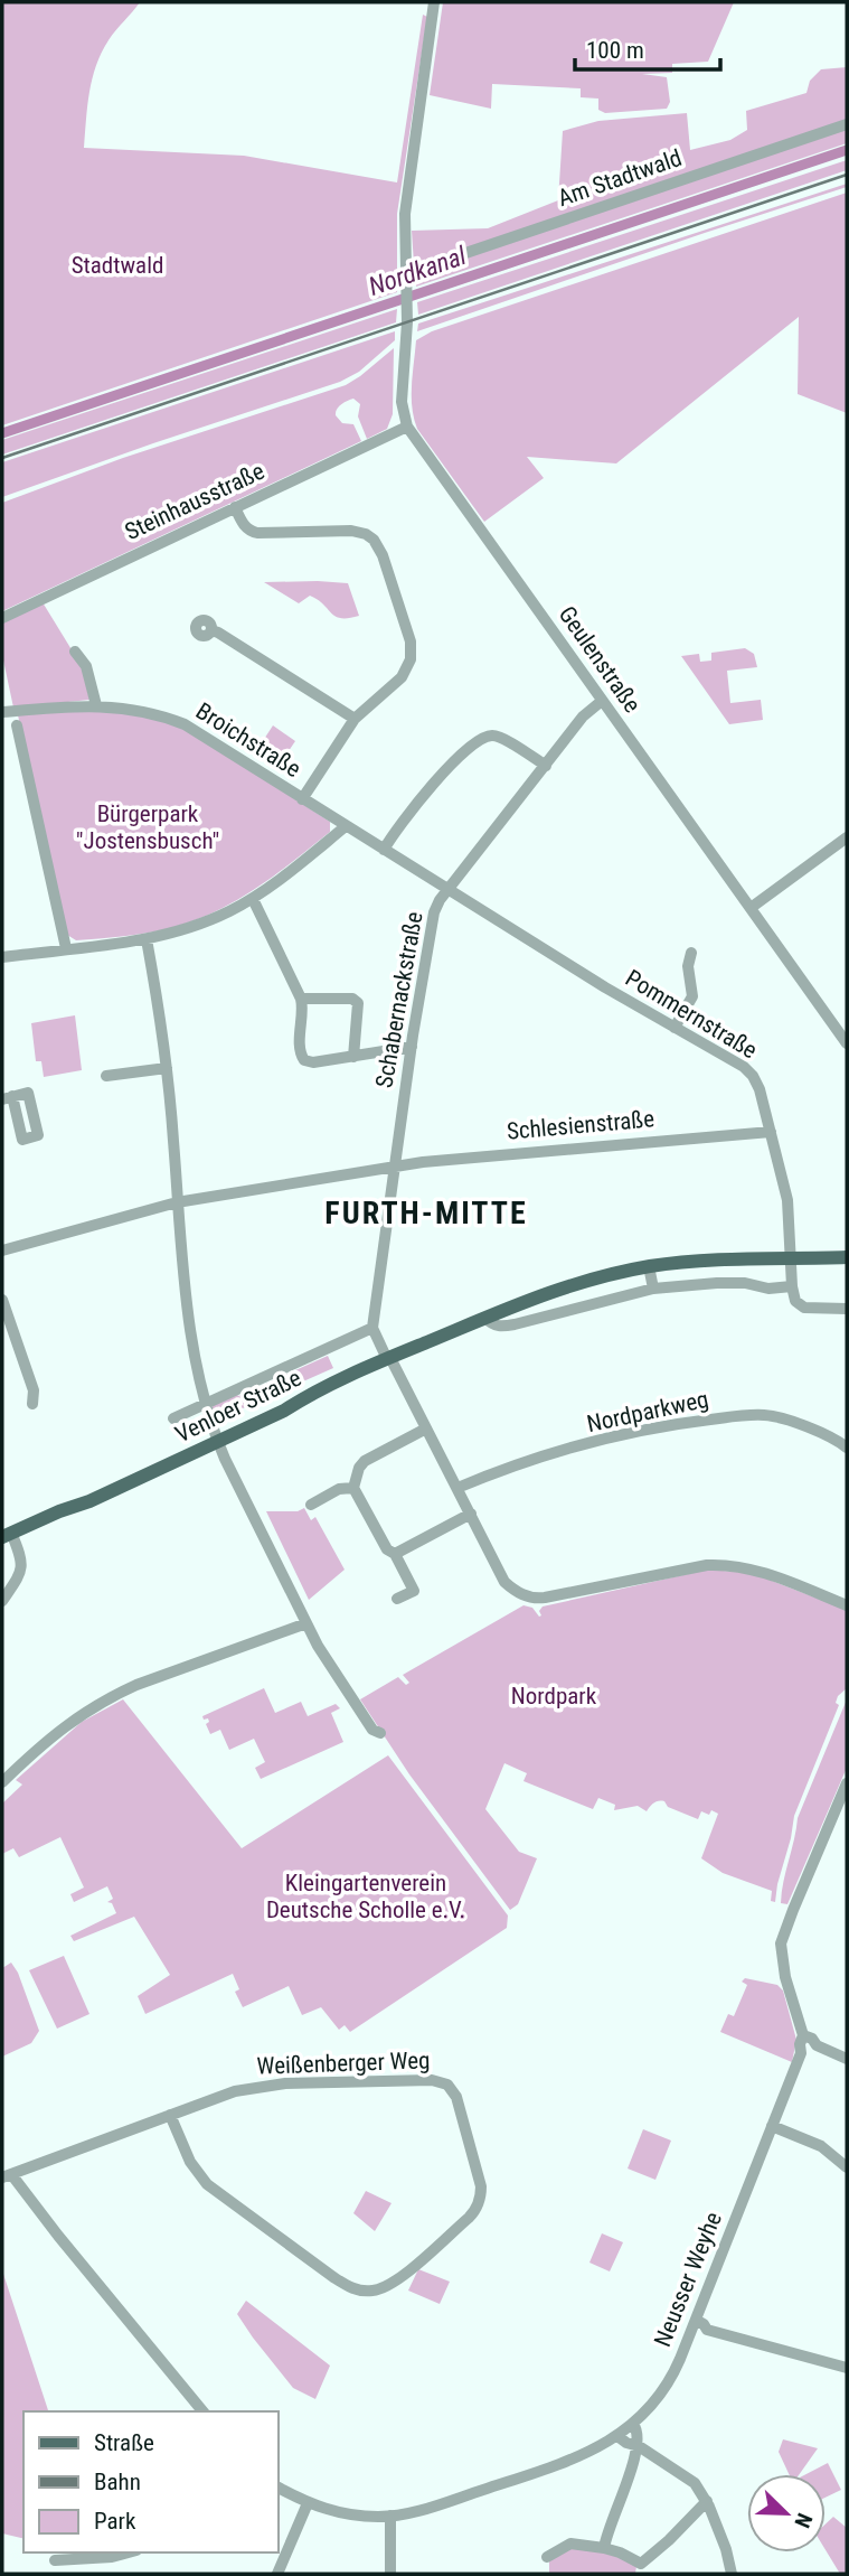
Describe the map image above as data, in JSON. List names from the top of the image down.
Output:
{
  "streets": {
    "main road": ["Venloer Straße"],
    "street": [
      "Am Stadtwald",
      "Steinhausstraße",
      "Geulenstraße",
      "Broichstraße",
      "Schabernackstraße",
      "Pommernstraße",
      "Schlesienstraße",
      "Nordparkweg",
      "Weißenberger Weg",
      "Neusser Weyhe"
    ]
  },
  "crossings": [
    ["Am Stadtwald", "Geulenstraße"],
    ["Steinhausstraße", "Geulenstraße"],
    ["Geulenstraße", "Schabernackstraße"],
    ["Broichstraße", "Schabernackstraße"],
    ["Broichstraße", "Pommernstraße"],
    ["Schabernackstraße", "Pommernstraße"],
    ["Schabernackstraße", "Schlesienstraße"],
    ["Schabernackstraße", "Venloer Straße"],
    ["Pommernstraße", "Schlesienstraße"],
    ["Pommernstraße", "Venloer Straße"]
  ],
  "districts": ["FURTH-MITTE"],
  "water": ["Nordkanal"],
  "parks": [
    "Stadtwald",
    "Bürgerpark \"Jostensbusch\"",
    "Nordpark",
    "Kleingartenverein Deutsche Scholle e.V."
  ],
  "legend": ["Straße", "Bahn", "Park"],
  "scale_bar": "100 m",
  "north": "bottom right"
}
